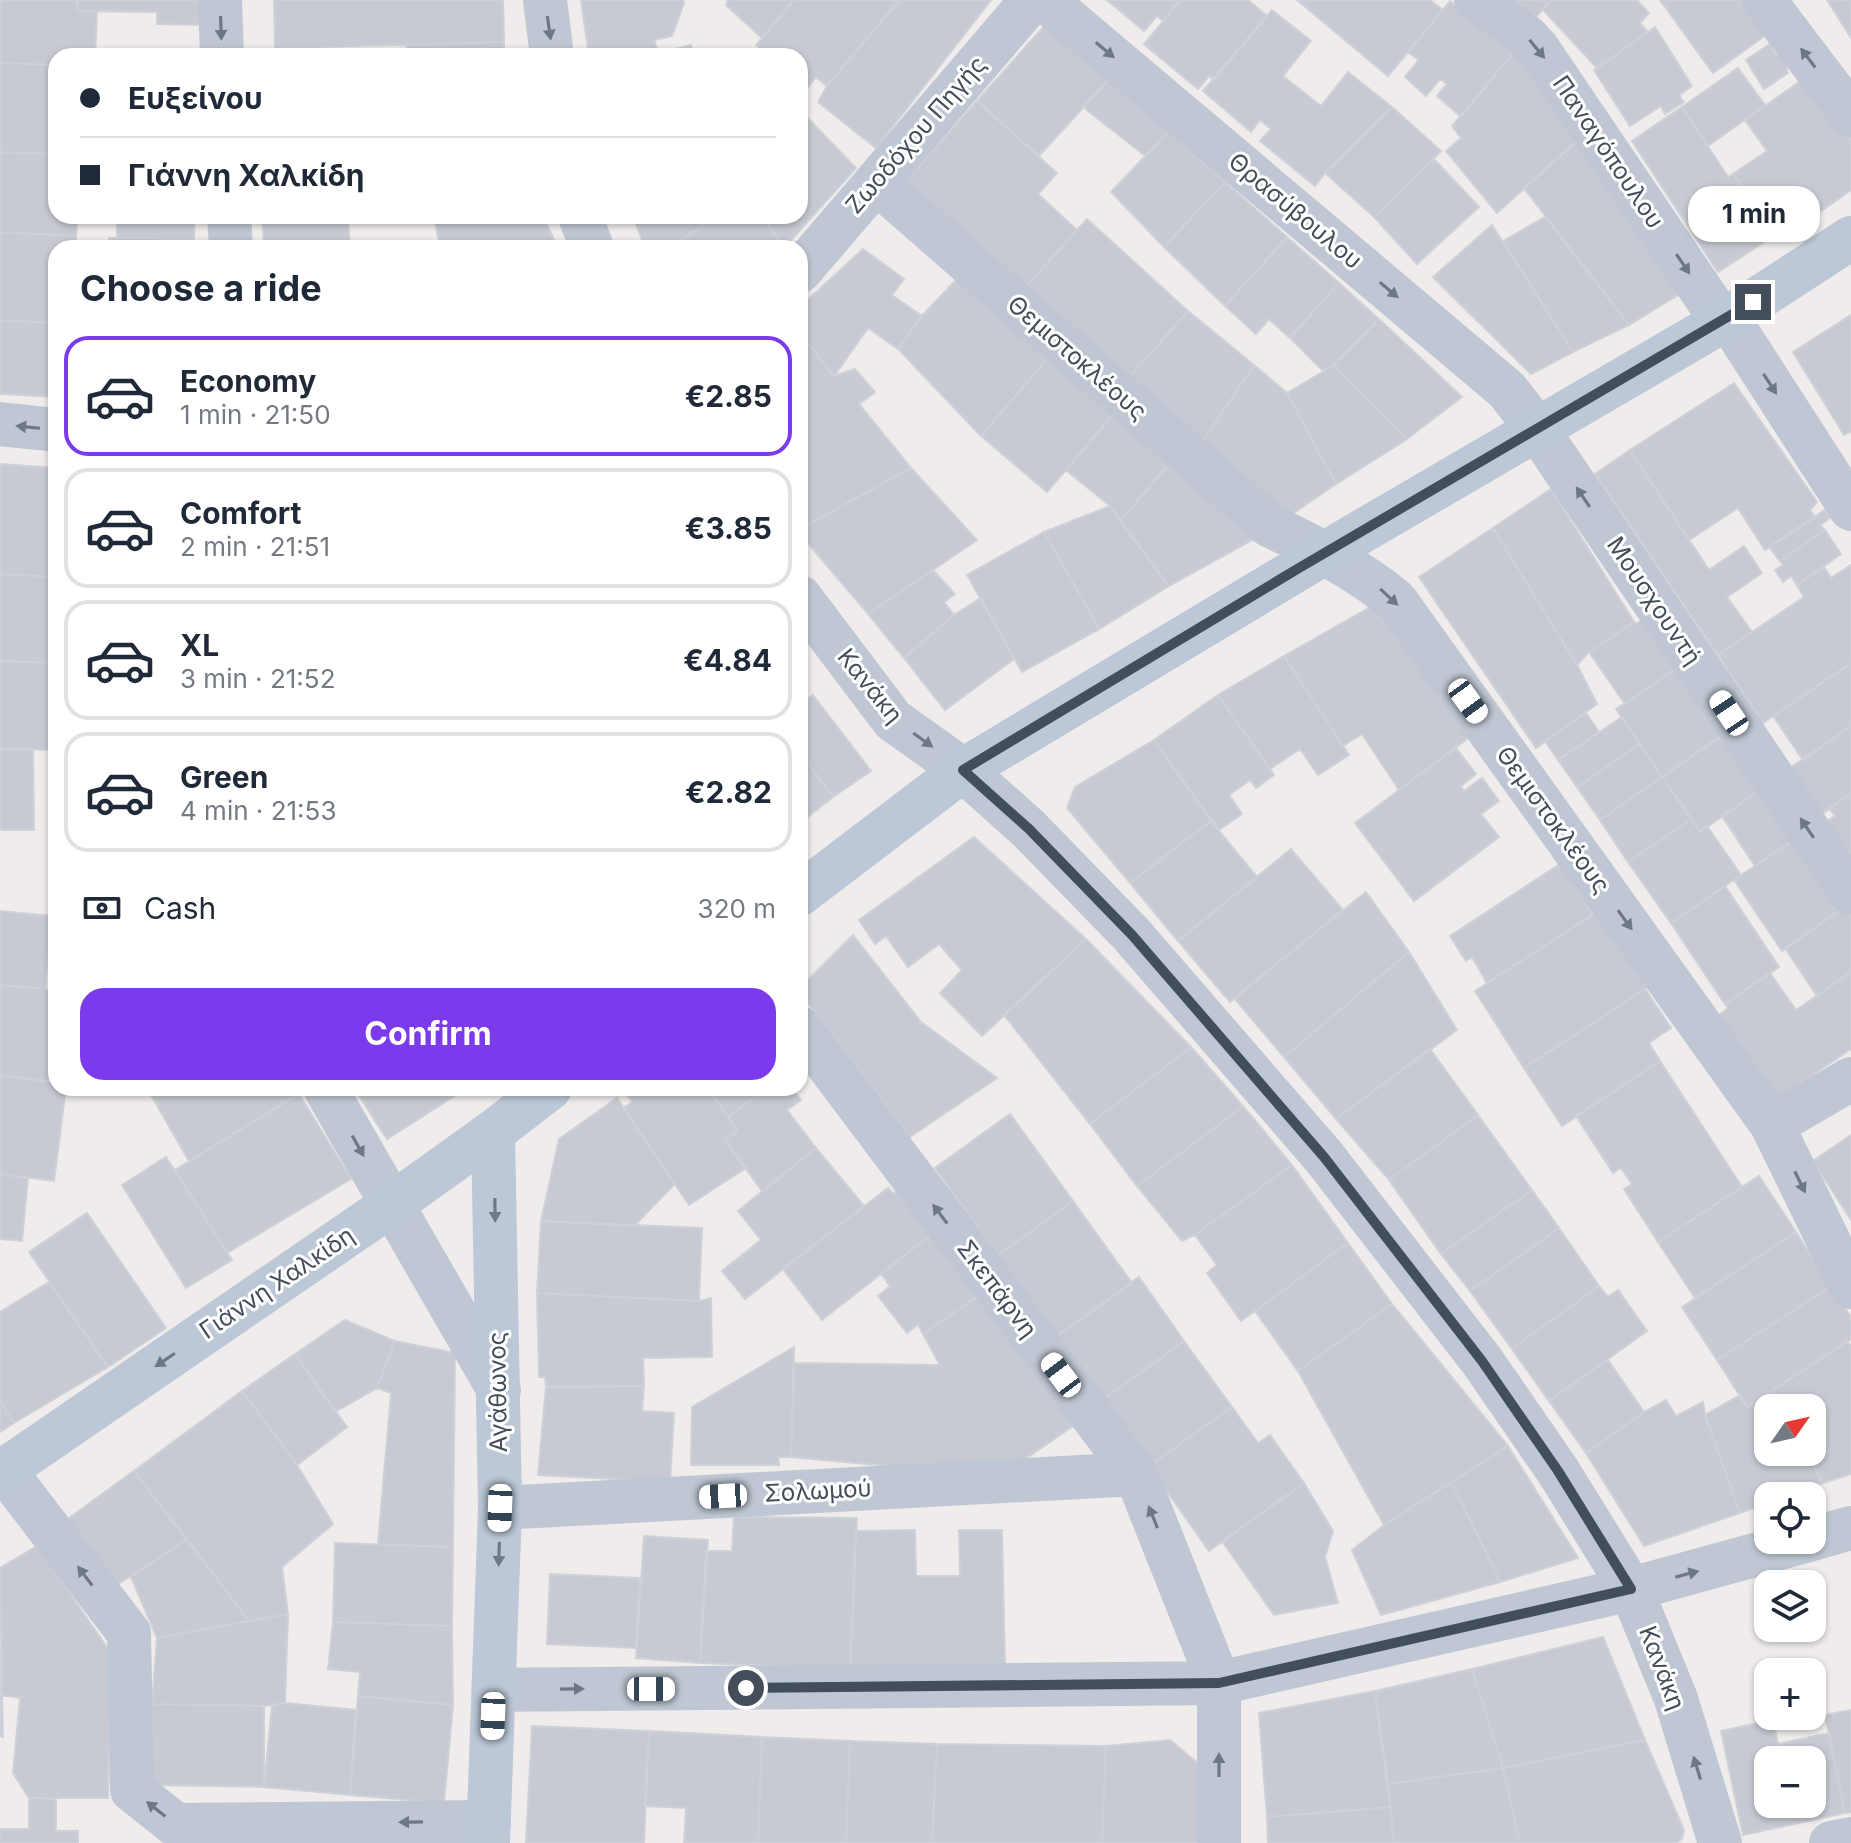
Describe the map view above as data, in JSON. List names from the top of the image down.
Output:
{
  "streets": {
    "street": [
      "Ζωοδόχου Πηγής",
      "Παναγόπουλου",
      "Θρασύβουλου",
      "Θεμιστοκλέους",
      "Μουσχουντή",
      "Κανάκη",
      "Γιάννη Χαλκίδη",
      "Σκεπάρνη",
      "Αγάθωνος",
      "Σολωμού"
    ]
  },
  "crossings": [
    ["Ζωοδόχου Πηγής", "Θεμιστοκλέους"],
    ["Θρασύβουλου", "Μουσχουντή"],
    ["Γιάννη Χαλκίδη", "Αγάθωνος"],
    ["Σκεπάρνη", "Σολωμού"],
    ["Αγάθωνος", "Σολωμού"]
  ],
  "one_way": [
    "Παναγόπουλου",
    "Θρασύβουλου",
    "Θεμιστοκλέους",
    "Μουσχουντή",
    "Γιάννη Χαλκίδη",
    "Σκεπάρνη",
    "Αγάθωνος"
  ],
  "north": "top right",
  "page": {
    "banner": ["Ευξείνου", "Γιάννη Χαλκίδη"],
    "bubble": "1 min",
    "heading": "Choose a ride",
    "list": [
      {
        "name": "Economy",
        "note": "1 min · 21:50",
        "value": "€2.85"
      },
      {
        "name": "Comfort",
        "note": "2 min · 21:51",
        "value": "€3.85"
      },
      {
        "name": "XL",
        "note": "3 min · 21:52",
        "value": "€4.84"
      },
      {
        "name": "Green",
        "note": "4 min · 21:53",
        "value": "€2.82"
      }
    ],
    "pay": ["Cash", "320 m"],
    "buttons": "Confirm",
    "map_buttons": ["+", "−"]
  }
}
